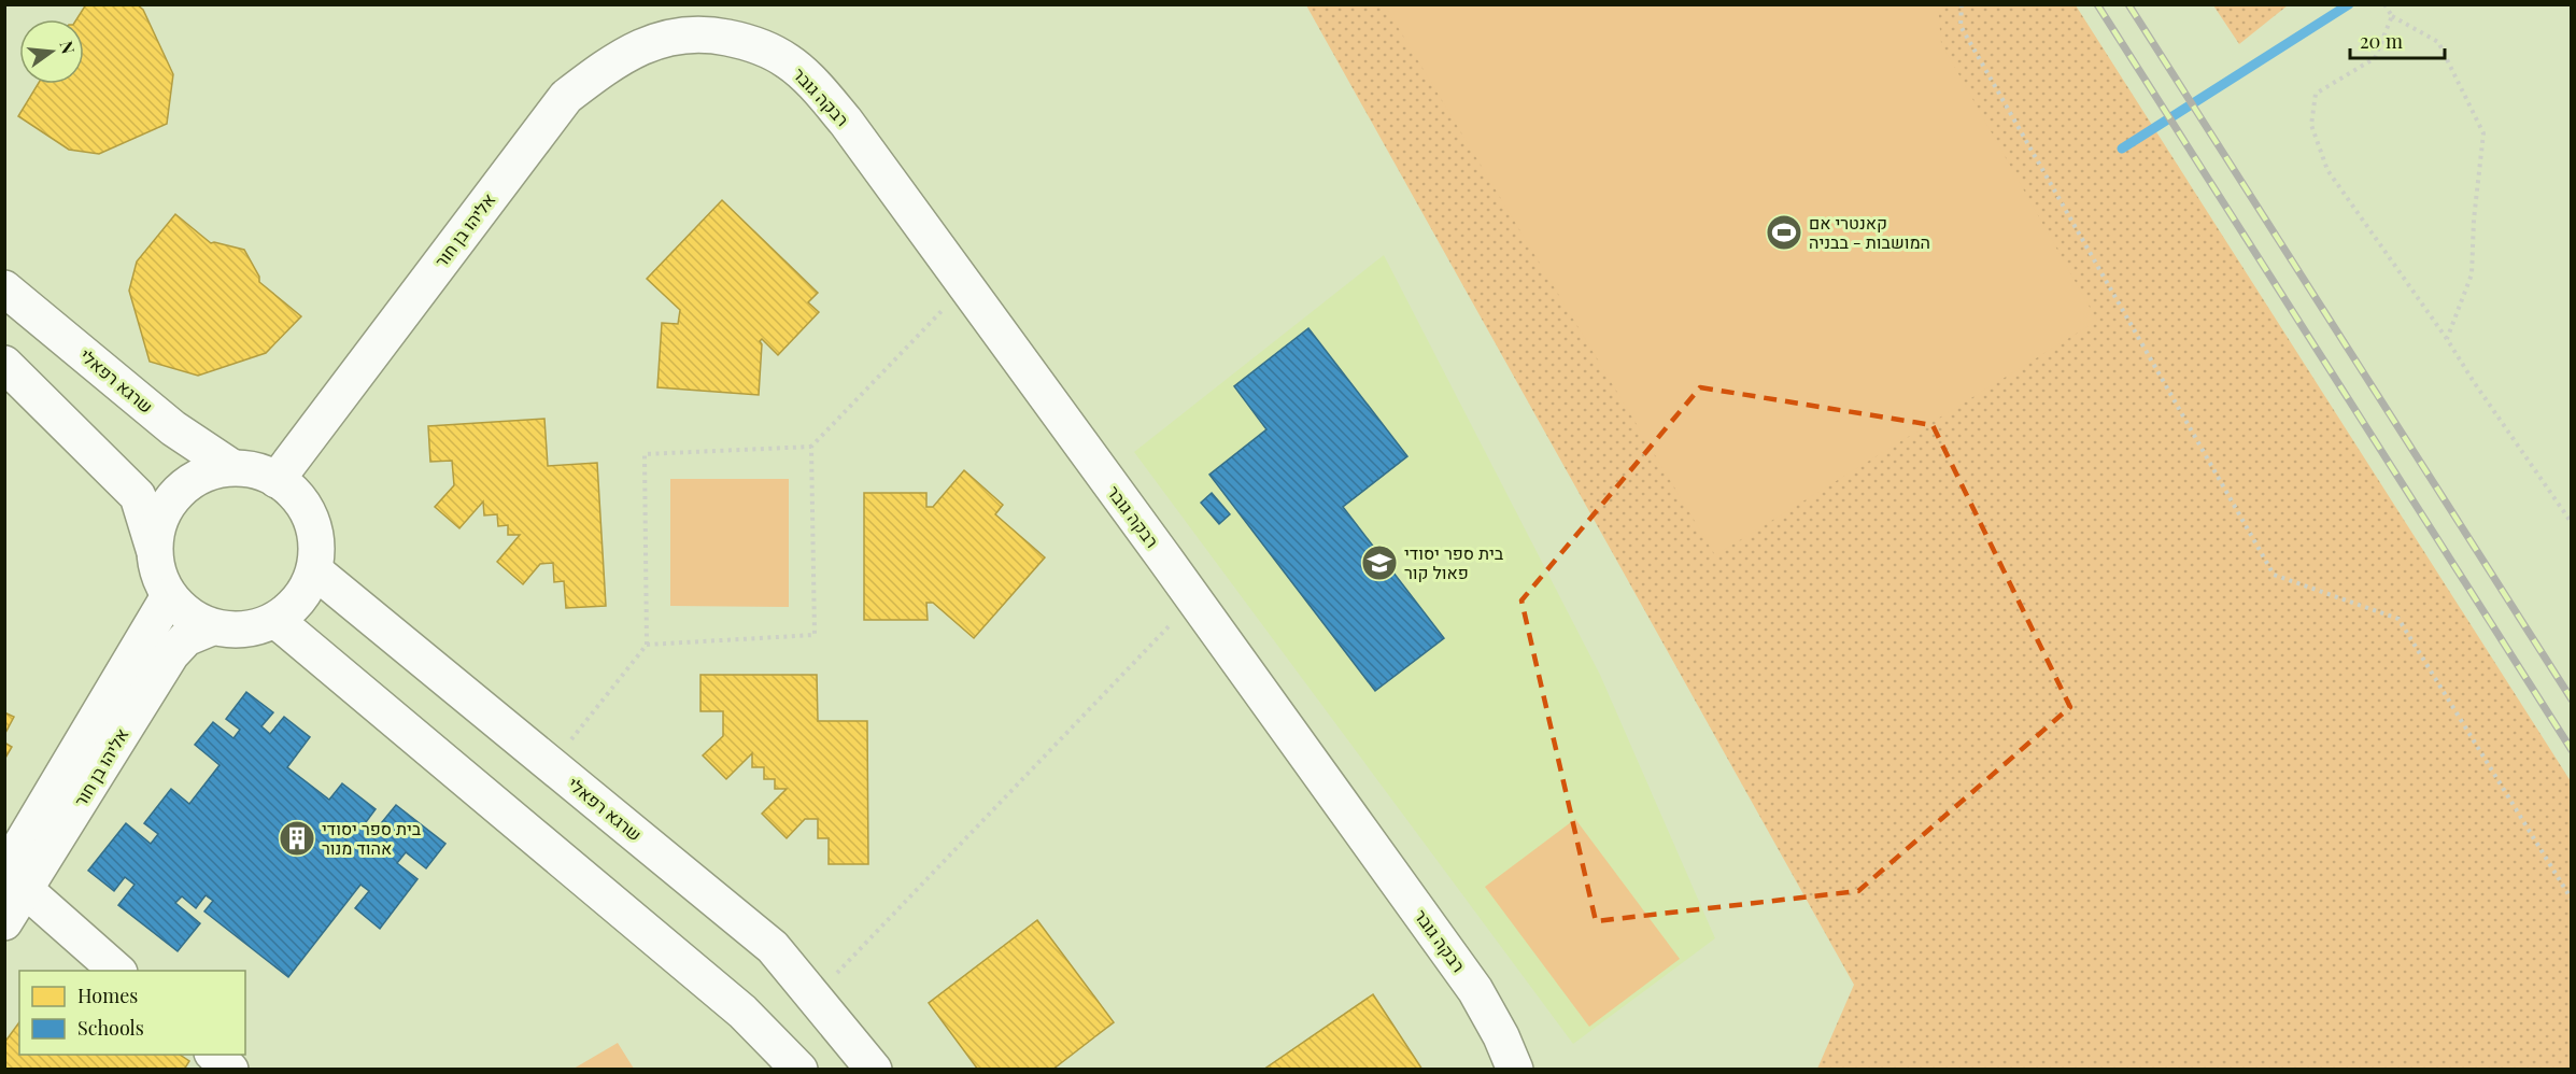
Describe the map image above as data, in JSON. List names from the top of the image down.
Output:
{
  "streets": {
    "street": ["רבקה גובר", "אליהו בן חור", "שרגא רפאלי"]
  },
  "crossings": [
    ["רבקה גובר", "אליהו בן חור"],
    ["אליהו בן חור", "שרגא רפאלי"]
  ],
  "places": {
    "sports": ["קאנטרי אם המושבות - בבניה"],
    "school or university": ["בית ספר יסודי פאול קור"],
    "building": ["בית ספר יסודי אהוד מנור"]
  },
  "legend": ["Homes", "Schools"],
  "scale_bar": "20 m",
  "north": "right"
}
